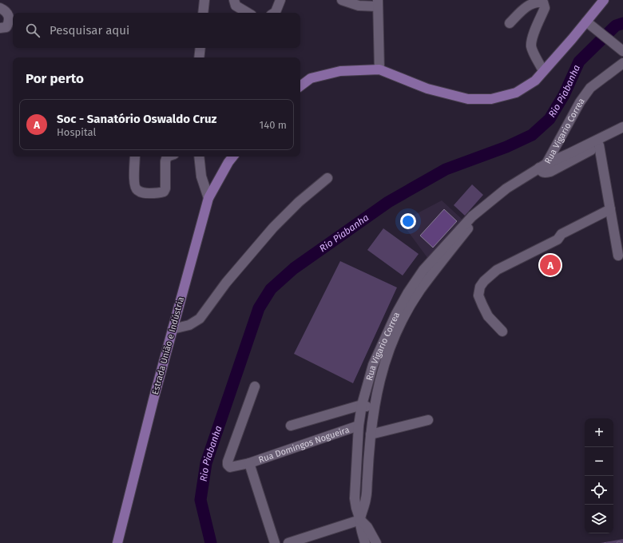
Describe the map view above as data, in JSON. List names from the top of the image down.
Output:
{
  "streets": {
    "main road": ["Estrada União e Indústria"],
    "street": ["Rua Vigario Correa", "Rua Domingos Nogueira"]
  },
  "crossings": [
    ["Rua Vigario Correa", "Rua Domingos Nogueira"]
  ],
  "water": ["Rio Piabanha"],
  "page": {
    "search": "Pesquisar aqui",
    "heading": "Por perto",
    "list": [
      {
        "mark": "A",
        "name": "Soc - Sanatório Oswaldo Cruz",
        "note": "Hospital",
        "value": "140 m"
      }
    ],
    "pins": "A",
    "map_buttons": ["+", "−"]
  }
}
